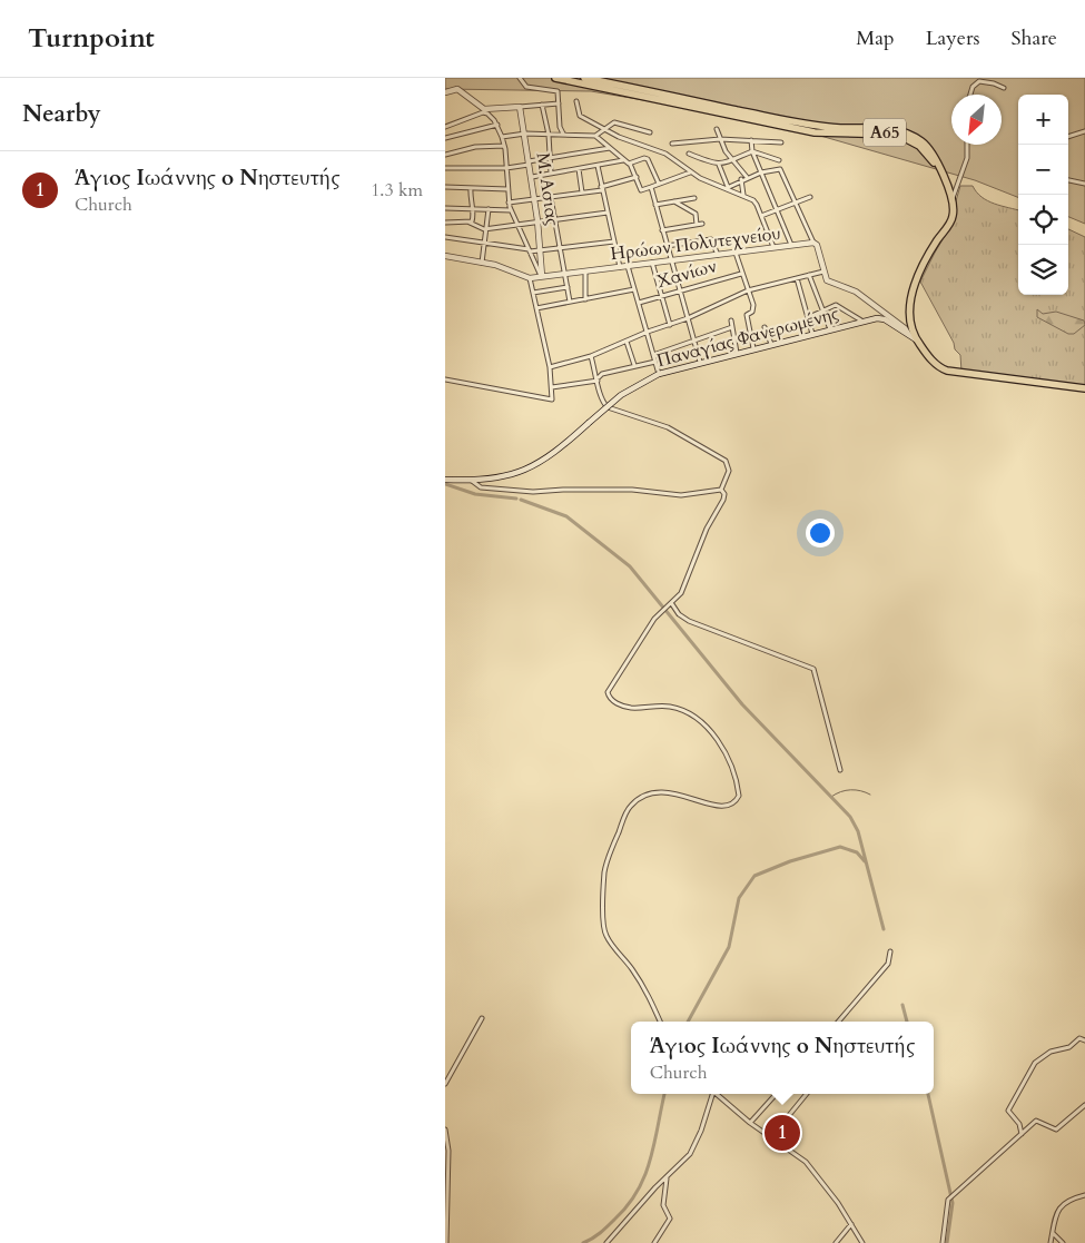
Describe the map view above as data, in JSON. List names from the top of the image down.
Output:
{
  "streets": {
    "highway": ["Α65"],
    "street": [
      "Μ. Ασιας",
      "Ηρώων Πολυτεχνείου",
      "Χανίων",
      "Παναγίας Φανερωμένης"
    ]
  },
  "crossings": [
    ["Μ. Ασιας", "Ηρώων Πολυτεχνείου"]
  ],
  "north": "bottom left",
  "page": {
    "header": "Turnpoint",
    "nav": ["Map", "Layers", "Share"],
    "heading": "Nearby",
    "map_buttons": ["+", "−"],
    "list": [
      {
        "mark": "1",
        "name": "Άγιος Ιωάννης ο Νηστευτής",
        "note": "Church",
        "value": "1.3 km"
      }
    ],
    "popup": ["Άγιος Ιωάννης ο Νηστευτής", "Church"],
    "pins": "1"
  }
}
